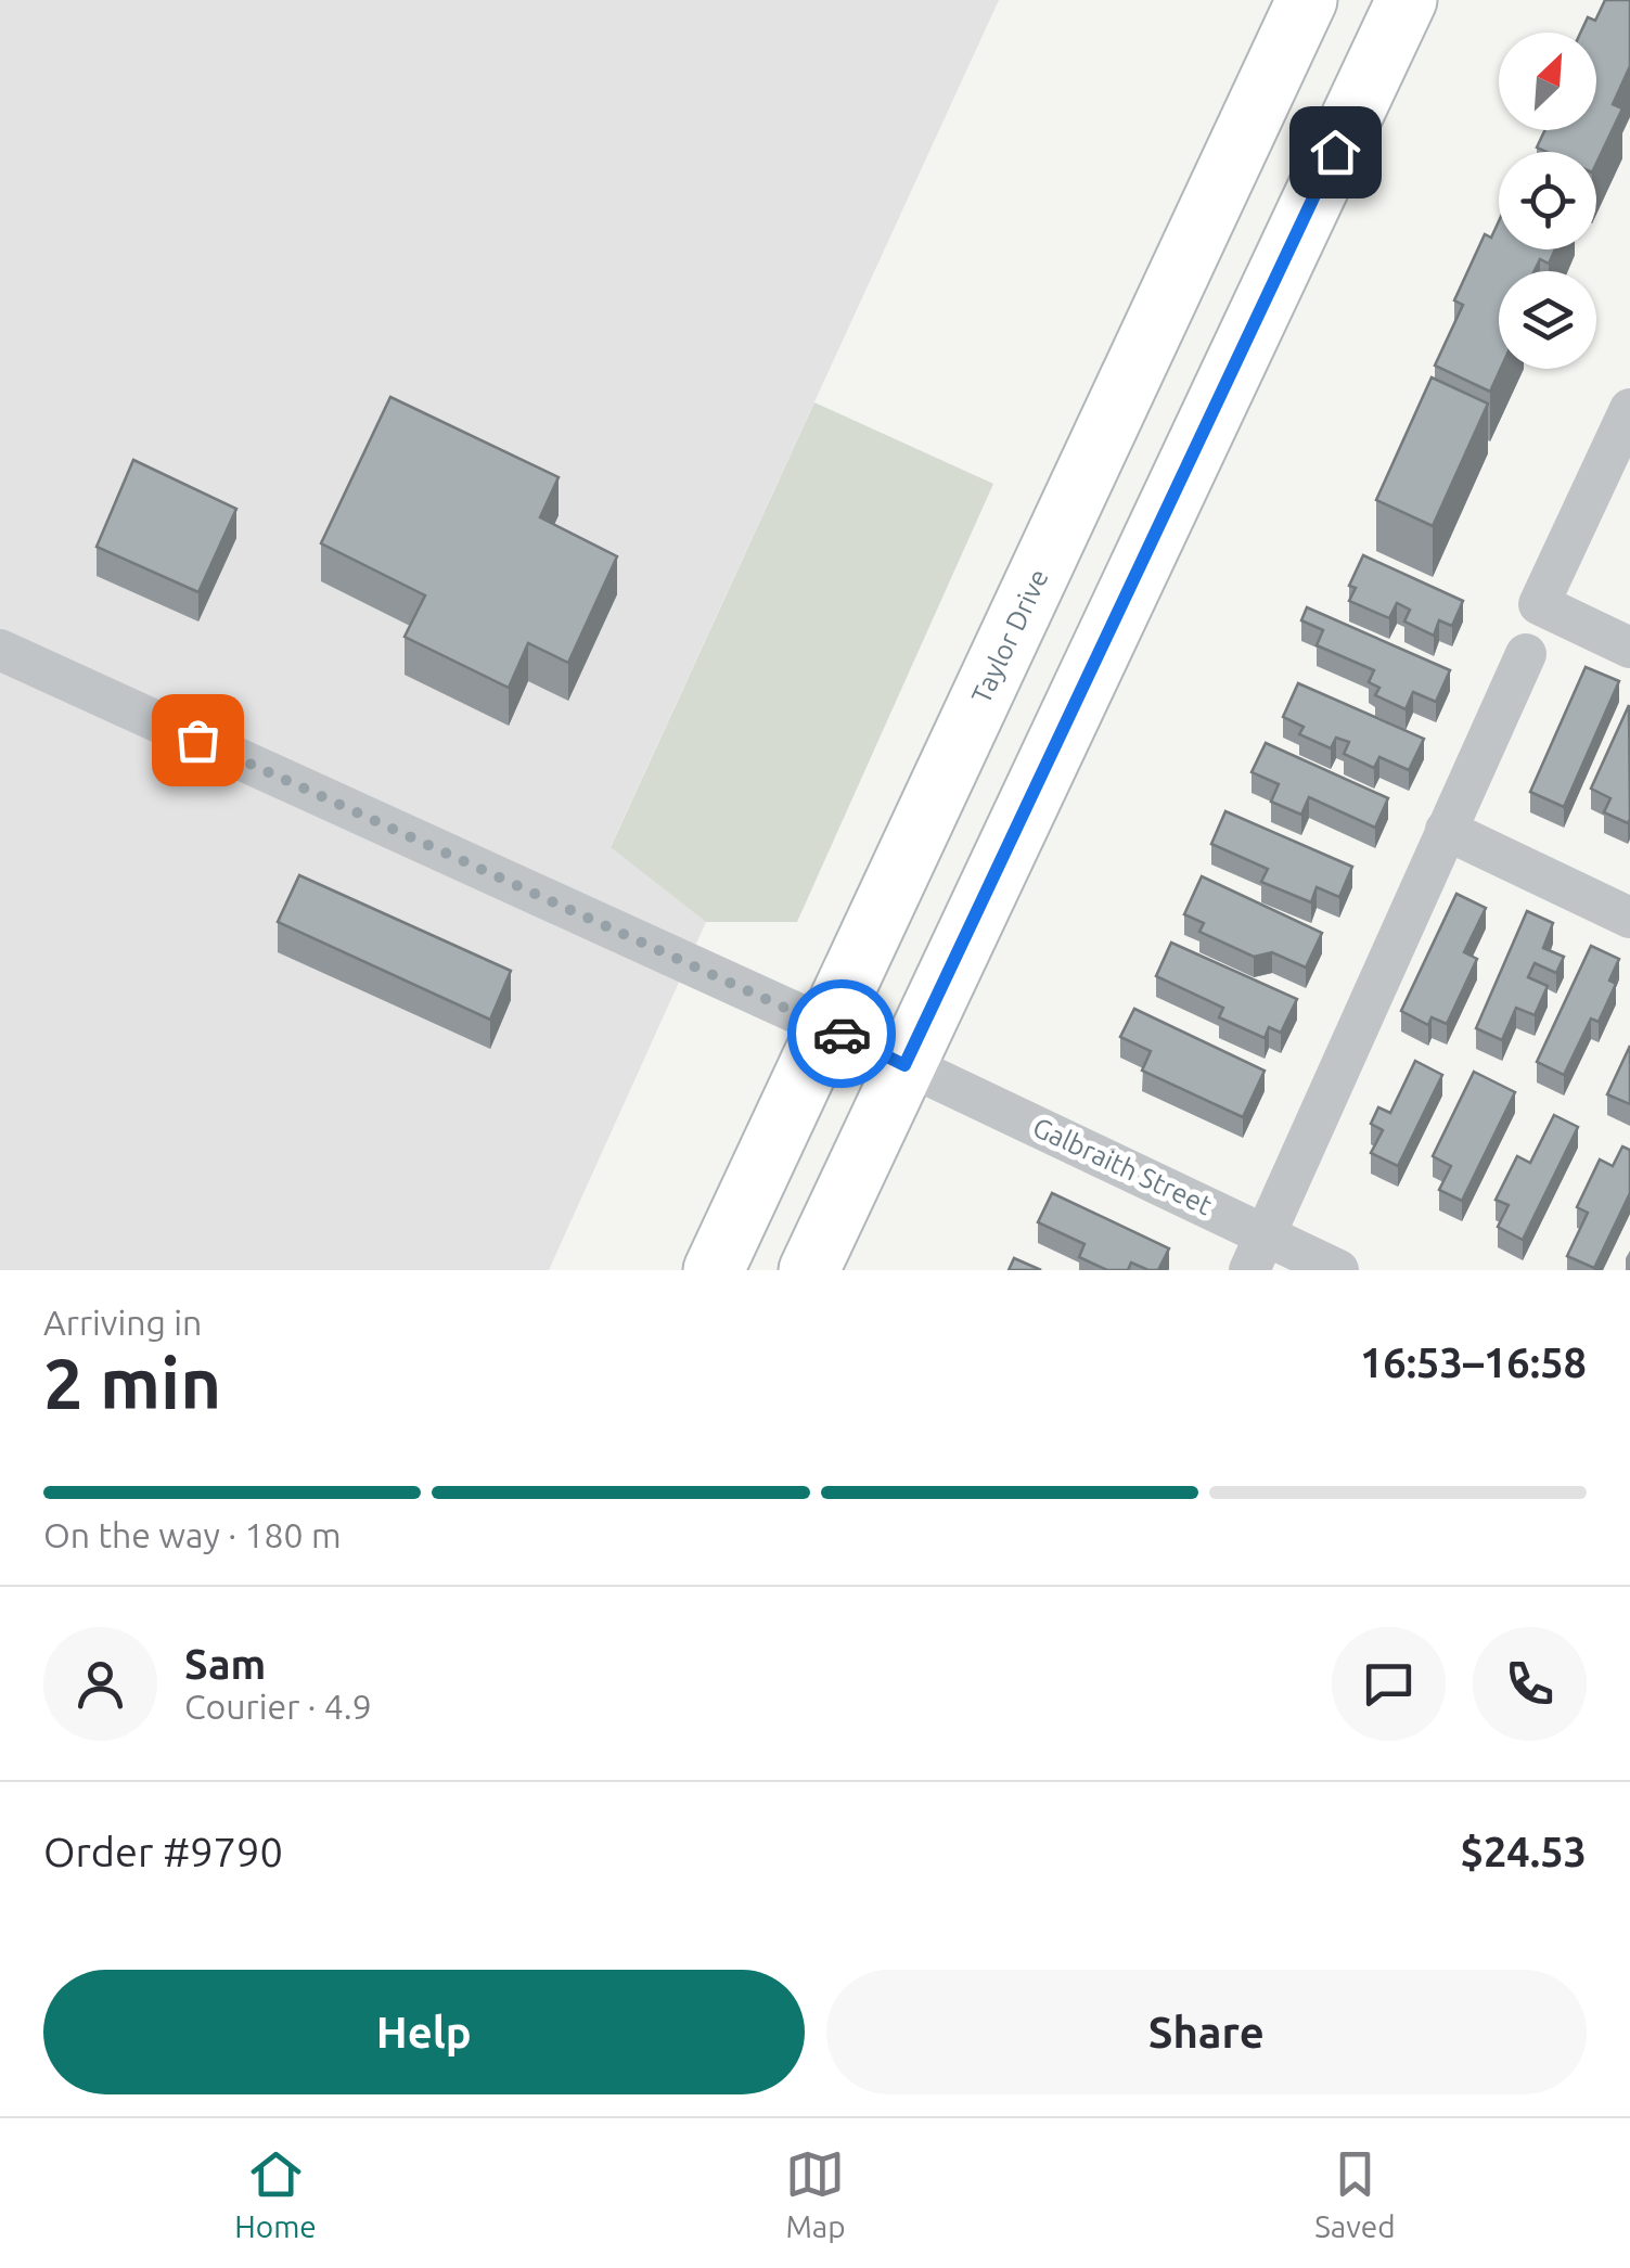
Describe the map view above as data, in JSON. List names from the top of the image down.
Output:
{
  "streets": {
    "main road": ["Taylor Drive"],
    "street": ["Galbraith Street"]
  },
  "crossings": [
    ["Taylor Drive", "Galbraith Street"]
  ],
  "north": "top right",
  "page": {
    "heading": ["2 min", "Arriving in", "16:53–16:58"],
    "panel": [
      "Sam",
      "Courier · 4.9",
      "Order #9790",
      "$24.53"
    ],
    "bar": "On the way · 180 m",
    "buttons": ["Help", "Share"],
    "tabs": ["Home", "Map", "Saved"]
  }
}
